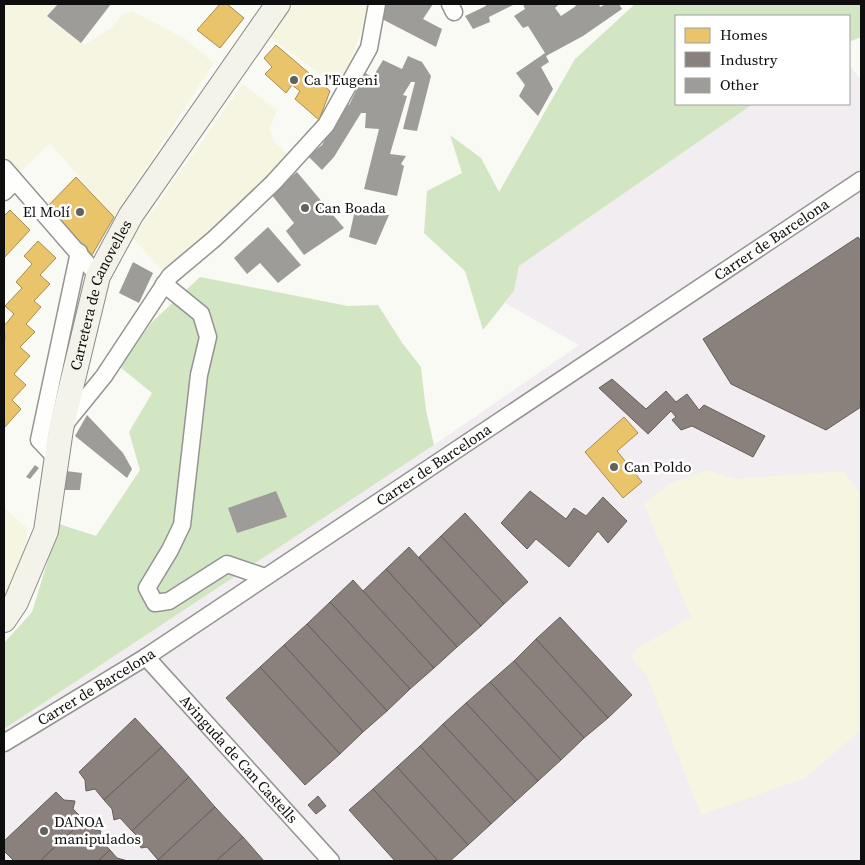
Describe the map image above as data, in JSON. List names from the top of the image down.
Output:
{
  "streets": {
    "street": ["Carrer de Barcelona", "Carretera de Canovelles", "Avinguda de Can Castells"]
  },
  "crossings": [
    ["Carrer de Barcelona", "Avinguda de Can Castells"]
  ],
  "places": [
    "Ca l'Eugeni",
    "Can Boada",
    "El Molí",
    "Can Poldo",
    "DANOA manipulados"
  ],
  "legend": ["Homes", "Industry", "Other"]
}
